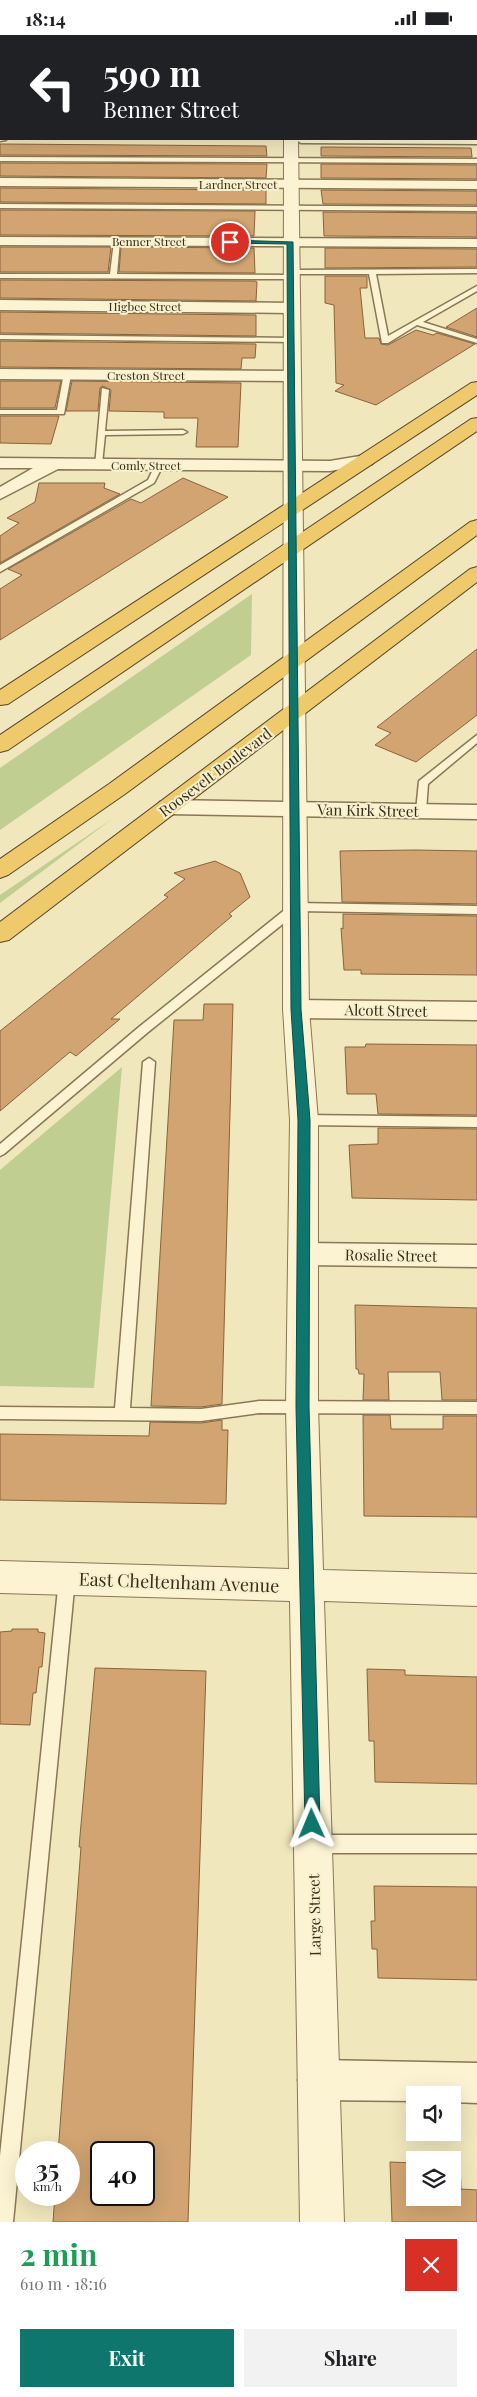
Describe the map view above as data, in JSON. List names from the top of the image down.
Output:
{
  "streets": {
    "highway": ["Roosevelt Boulevard"],
    "street": [
      "Lardner Street",
      "Benner Street",
      "Higbee Street",
      "Creston Street",
      "Comly Street",
      "Van Kirk Street",
      "Alcott Street",
      "Rosalie Street",
      "East Cheltenham Avenue",
      "Large Street"
    ]
  },
  "crossings": [
    ["Lardner Street", "Large Street"],
    ["Benner Street", "Large Street"],
    ["Higbee Street", "Large Street"],
    ["Creston Street", "Large Street"],
    ["Comly Street", "Large Street"],
    ["Roosevelt Boulevard", "Van Kirk Street"],
    ["Roosevelt Boulevard", "Large Street"],
    ["Van Kirk Street", "Large Street"],
    ["Alcott Street", "Large Street"],
    ["Rosalie Street", "Large Street"],
    ["East Cheltenham Avenue", "Large Street"]
  ],
  "page": {
    "status": "18:14",
    "turn": ["590 m", "Benner Street"],
    "speed": "35 km/h",
    "limit": "40",
    "heading": ["2 min", "610 m · 18:16"],
    "buttons": ["Exit", "Share"]
  }
}
